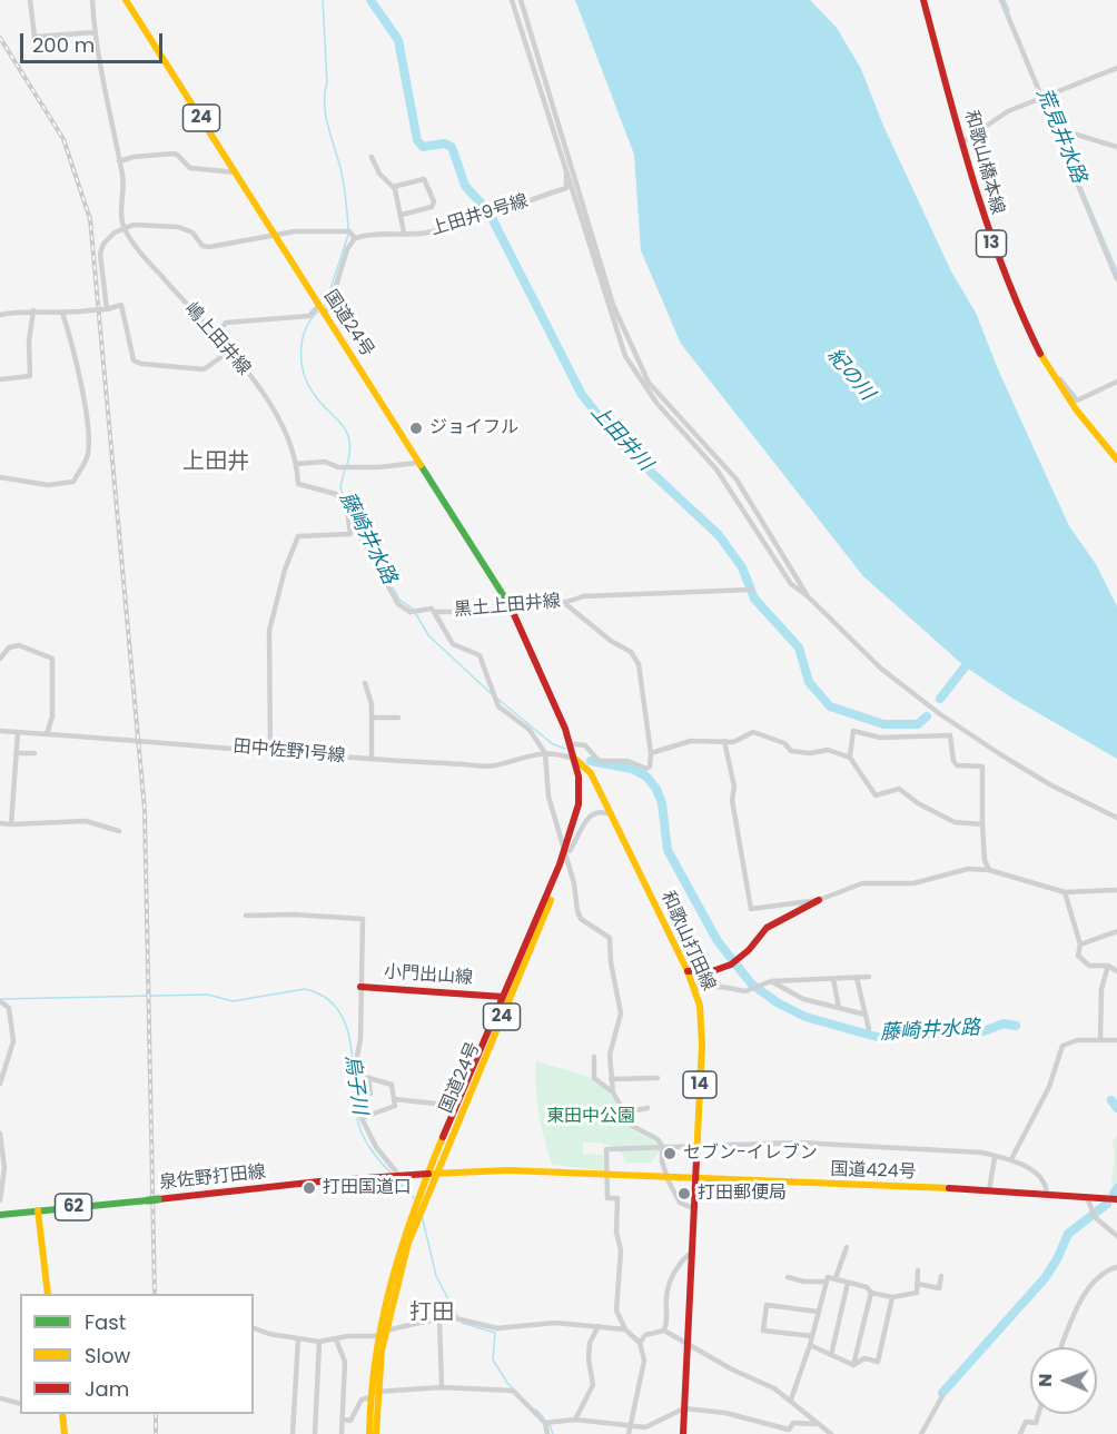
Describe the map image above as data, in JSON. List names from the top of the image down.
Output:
{
  "streets": {
    "main road": [
      "24",
      "和歌山橋本線",
      "13",
      "国道24号",
      "和歌山打田線",
      "小門出山線",
      "14",
      "国道424号",
      "泉佐野打田線",
      "62"
    ],
    "street": [
      "上田井9号線",
      "嶋上田井線",
      "黒土上田井線",
      "田中佐野1号線"
    ]
  },
  "crossings": [
    ["国道24号", "田中佐野1号線"],
    ["国道24号", "和歌山打田線"],
    ["国道24号", "小門出山線"],
    ["国道24号", "国道424号"],
    ["国道24号", "泉佐野打田線"],
    ["嶋上田井線", "黒土上田井線"],
    ["黒土上田井線", "田中佐野1号線"],
    ["田中佐野1号線", "和歌山打田線"],
    ["和歌山打田線", "国道424号"],
    ["国道424号", "泉佐野打田線"]
  ],
  "districts": ["上田井", "打田"],
  "water": [
    "荒見井水路",
    "紀の川",
    "上田井川",
    "藤崎井水路",
    "烏子川"
  ],
  "parks": ["東田中公園"],
  "places": [
    "ジョイフル",
    "セブン-イレブン",
    "打田国道口",
    "打田郵便局"
  ],
  "legend": ["Fast", "Slow", "Jam"],
  "scale_bar": "200 m",
  "north": "left"
}
